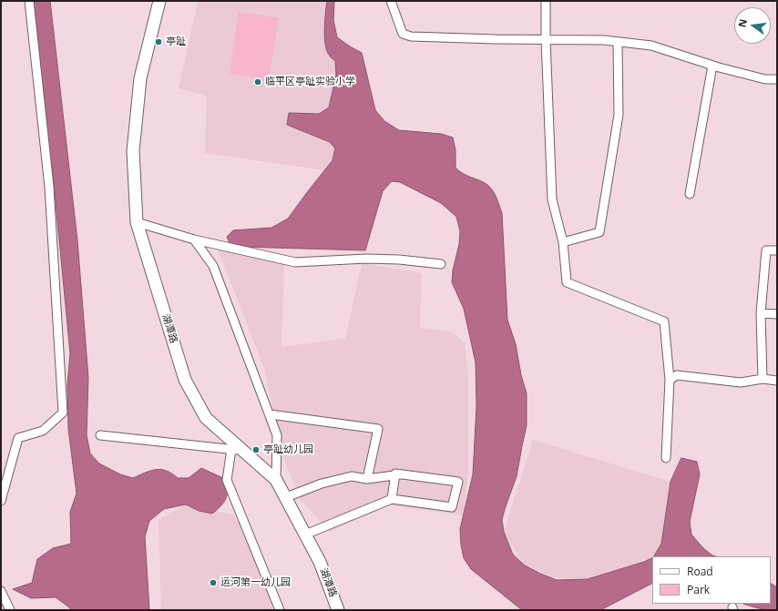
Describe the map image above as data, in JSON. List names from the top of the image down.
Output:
{
  "streets": {
    "street": ["湖潭路"]
  },
  "places": [
    "亭趾",
    "临平区亭趾实验小学",
    "亭趾幼儿园",
    "运河第一幼儿园"
  ],
  "legend": ["Road", "Park"],
  "north": "left"
}
